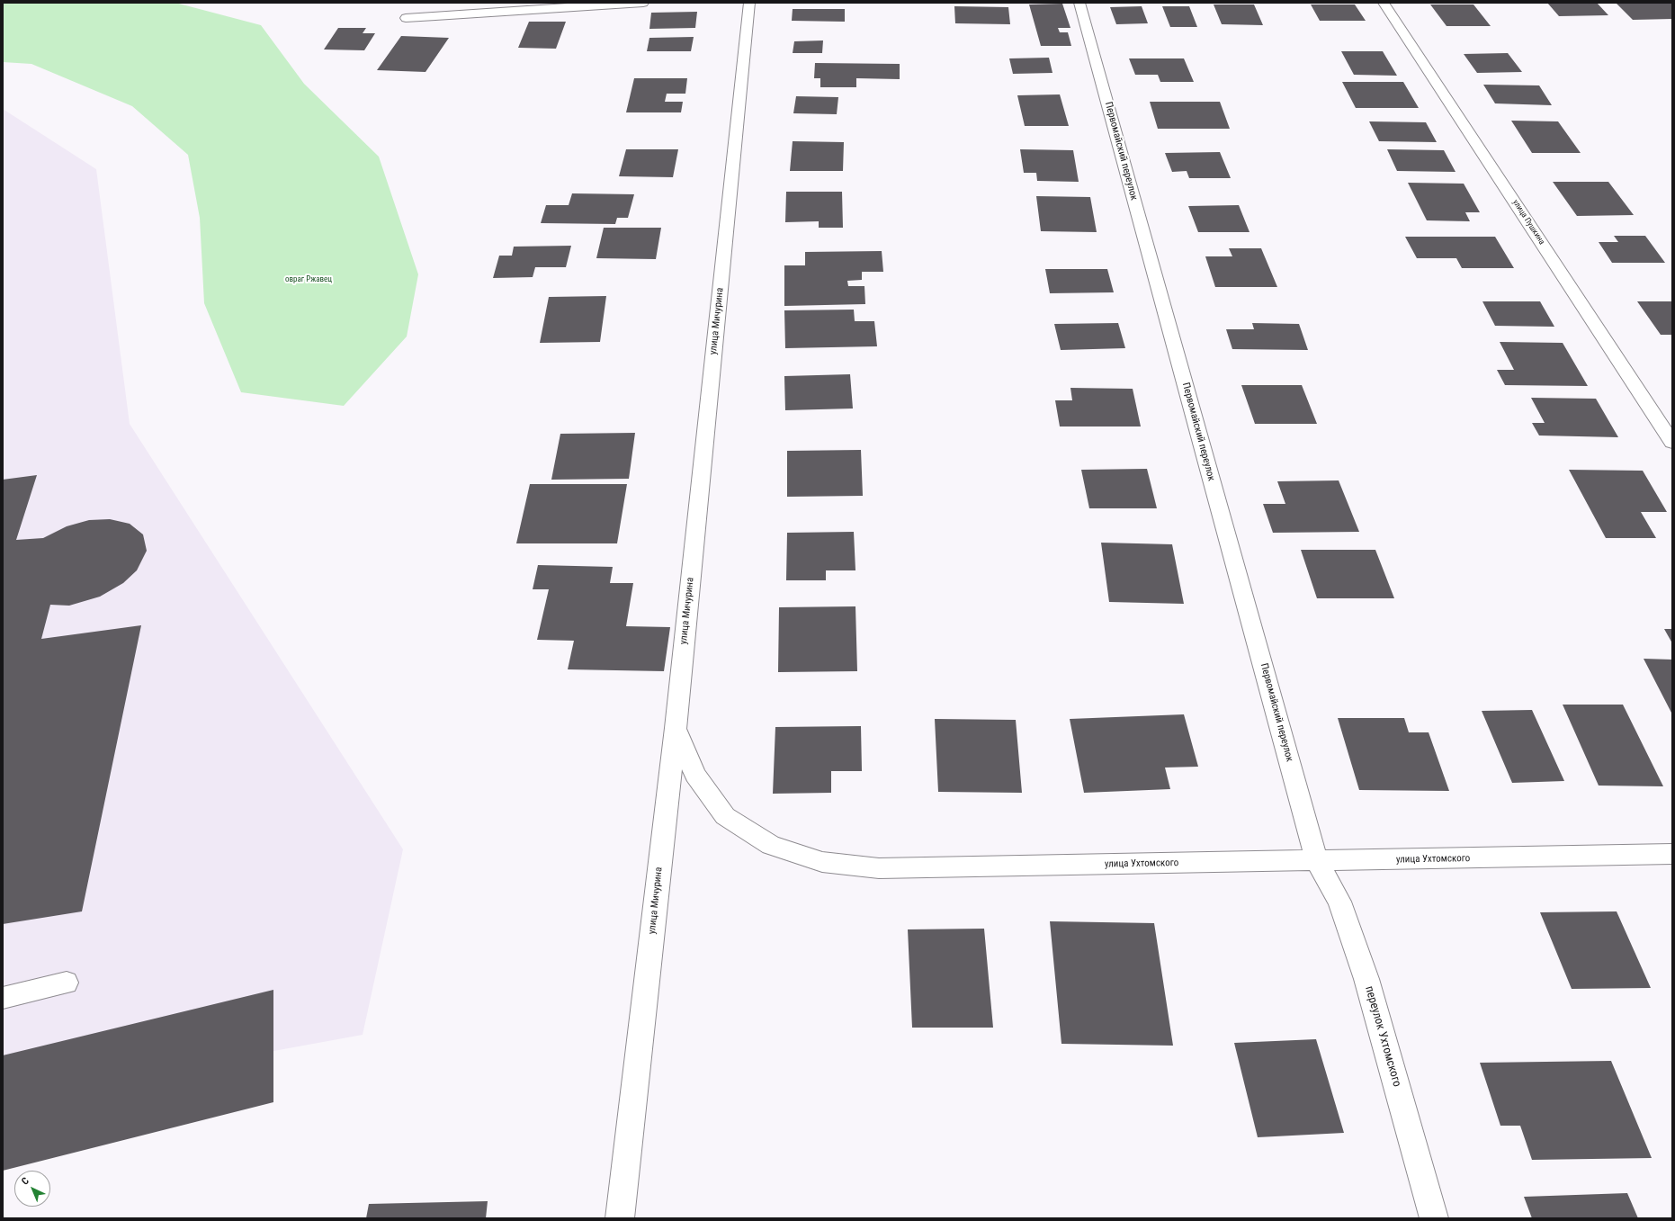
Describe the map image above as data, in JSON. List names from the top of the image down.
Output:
{
  "streets": {
    "street": [
      "Первомайский переулок",
      "улица Пушкина",
      "улица Мичурина",
      "улица Ухтомского",
      "переулок Ухтомского"
    ]
  },
  "crossings": [
    ["Первомайский переулок", "улица Ухтомского"],
    ["Первомайский переулок", "переулок Ухтомского"],
    ["улица Мичурина", "улица Ухтомского"],
    ["улица Ухтомского", "переулок Ухтомского"]
  ],
  "parks": ["овраг Ржавец"],
  "north": "top left"
}
